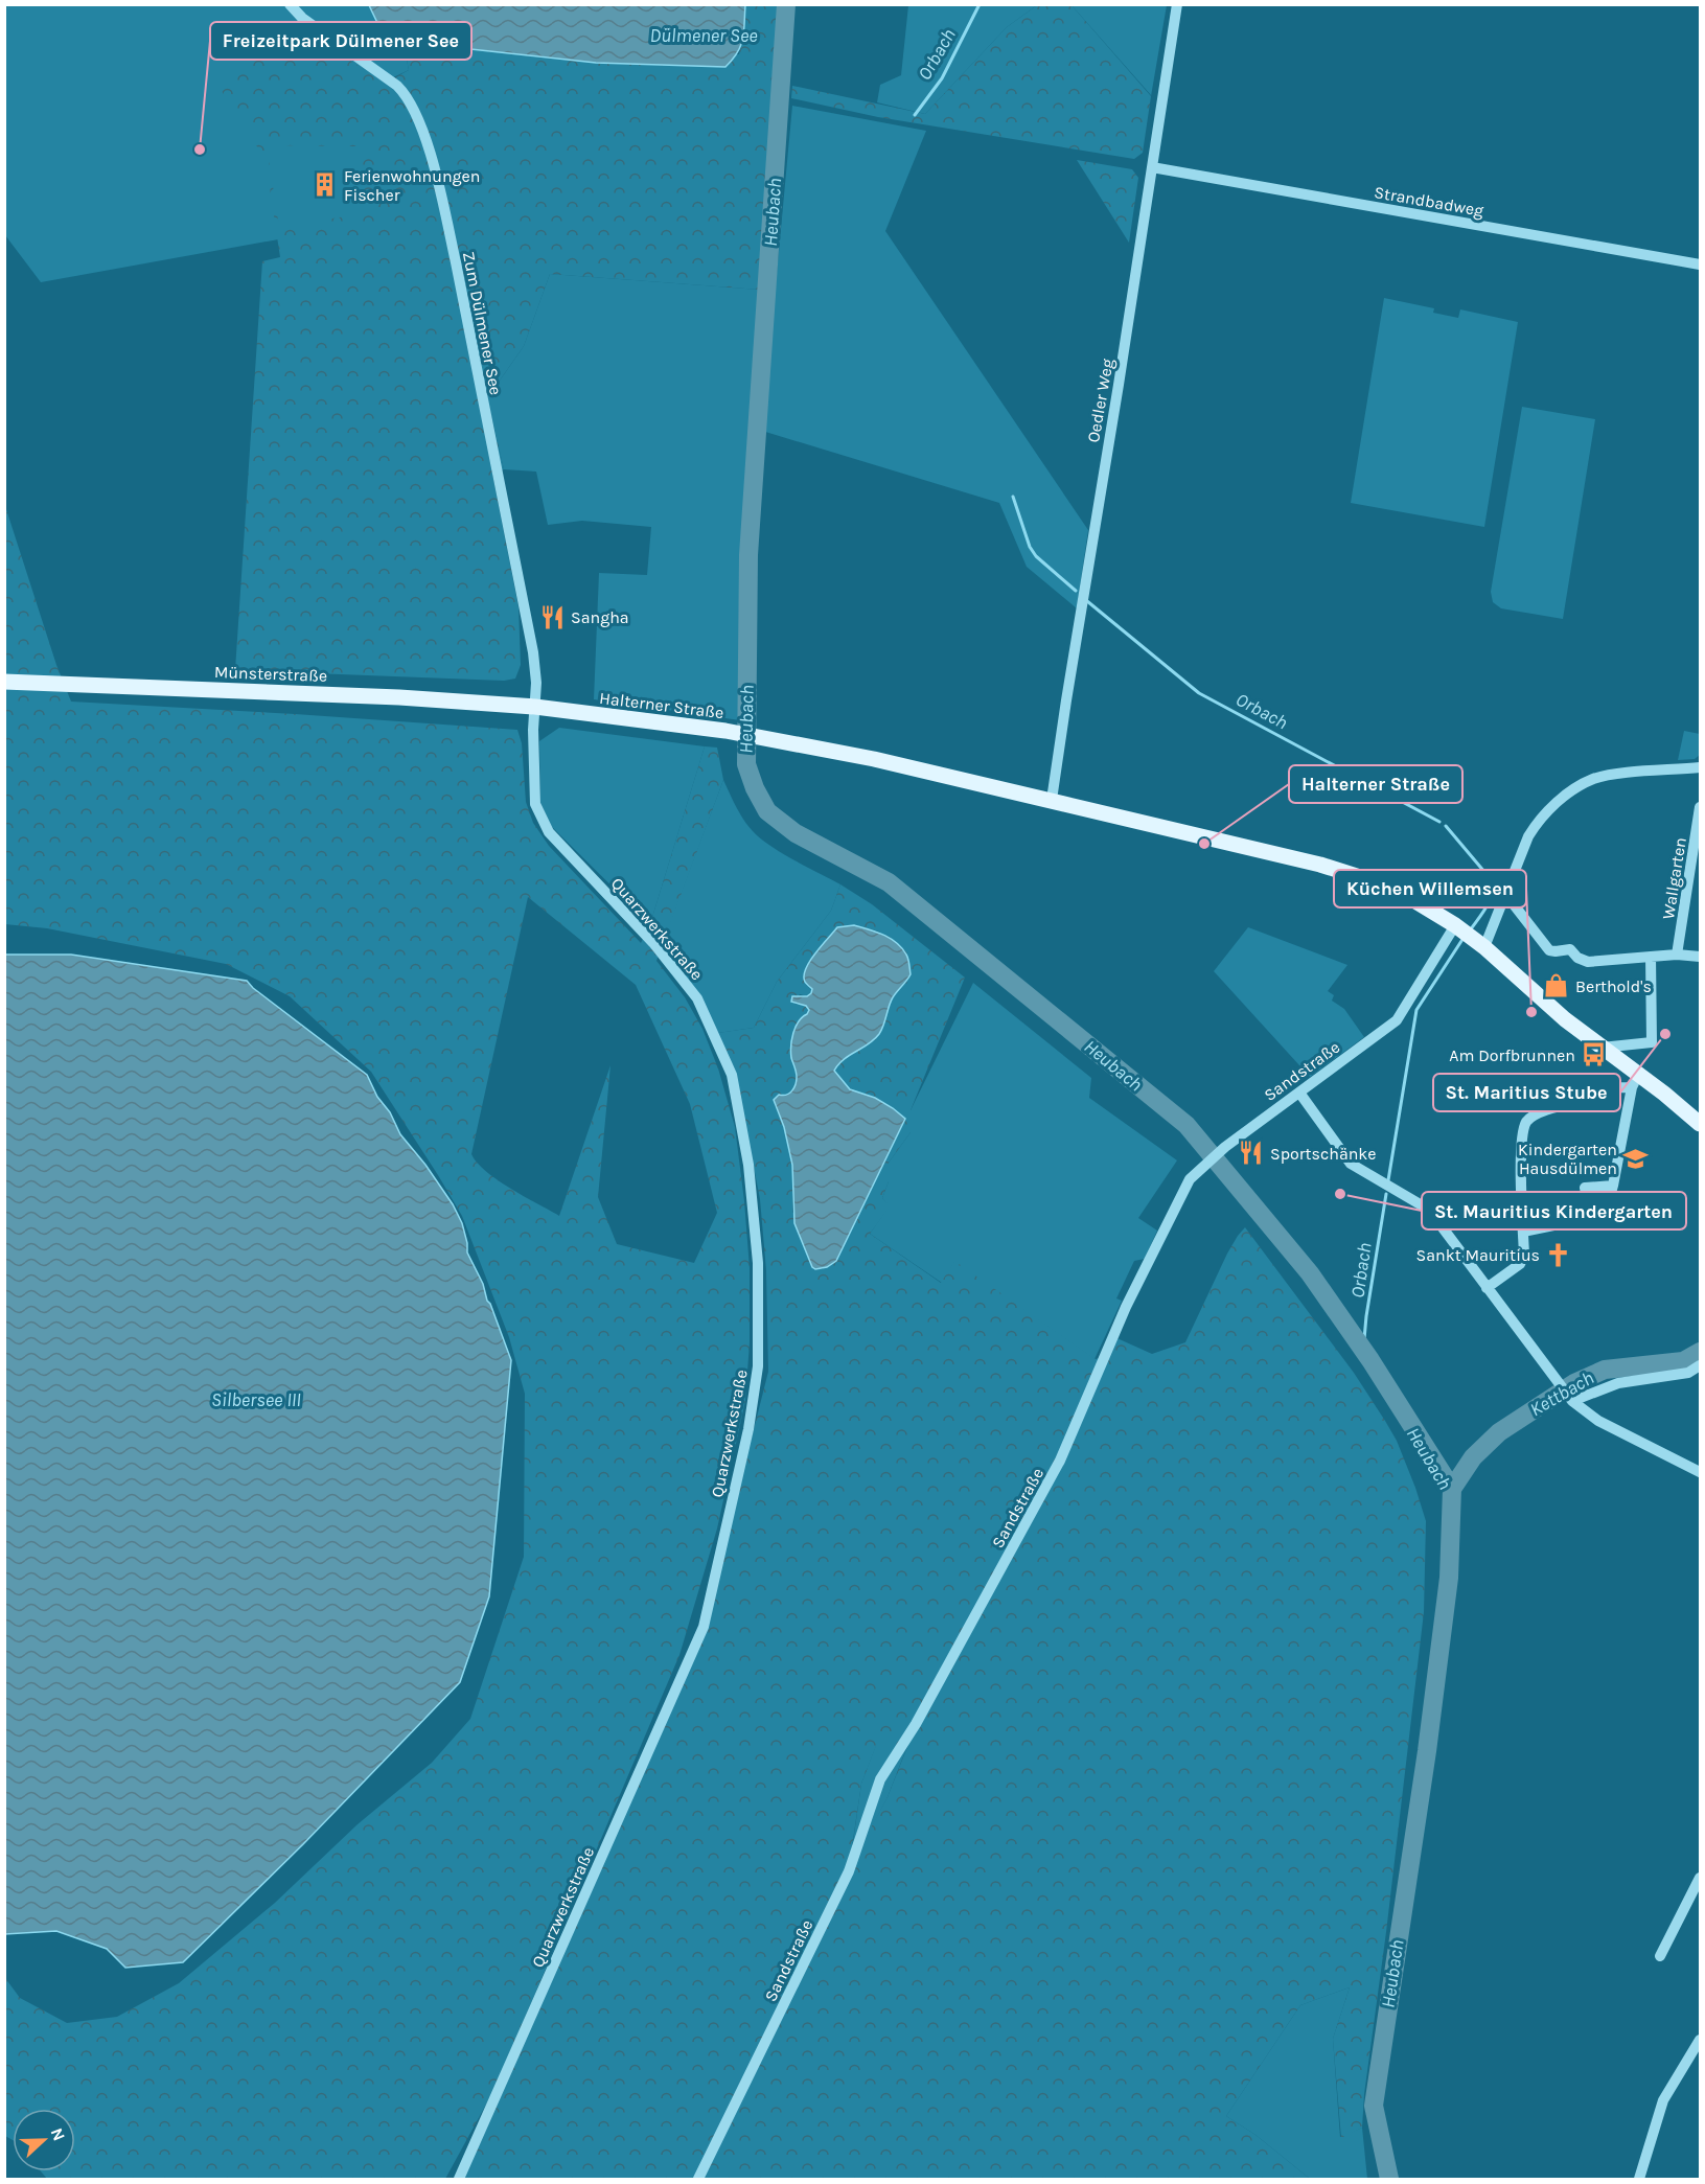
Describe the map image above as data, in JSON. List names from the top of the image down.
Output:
{
  "streets": {
    "main road": ["Münsterstraße", "Halterner Straße"],
    "street": [
      "Strandbadweg",
      "Zum Dülmener See",
      "Oedler Weg",
      "Wallgarten",
      "Quarzwerkstraße",
      "Sandstraße"
    ]
  },
  "crossings": [
    ["Strandbadweg", "Oedler Weg"],
    ["Zum Dülmener See", "Münsterstraße"],
    ["Zum Dülmener See", "Halterner Straße"],
    ["Zum Dülmener See", "Quarzwerkstraße"],
    ["Oedler Weg", "Halterner Straße"],
    ["Münsterstraße", "Halterner Straße"],
    ["Münsterstraße", "Quarzwerkstraße"],
    ["Halterner Straße", "Quarzwerkstraße"],
    ["Halterner Straße", "Sandstraße"]
  ],
  "water": [
    "Dülmener See",
    "Orbach",
    "Heubach",
    "Kettbach",
    "Silbersee III"
  ],
  "places": {
    "other": [
      "Freizeitpark Dülmener See",
      "Halterner Straße",
      "Küchen Willemsen",
      "St. Maritius Stube",
      "St. Mauritius Kindergarten"
    ],
    "building": ["Ferienwohnungen Fischer"],
    "restaurant": ["Sangha", "Sportschänke"],
    "shop": ["Berthold's"],
    "bus stop": ["Am Dorfbrunnen"],
    "school or university": ["Kindergarten Hausdülmen"],
    "church": ["Sankt Mauritius"]
  },
  "north": "right"
}
